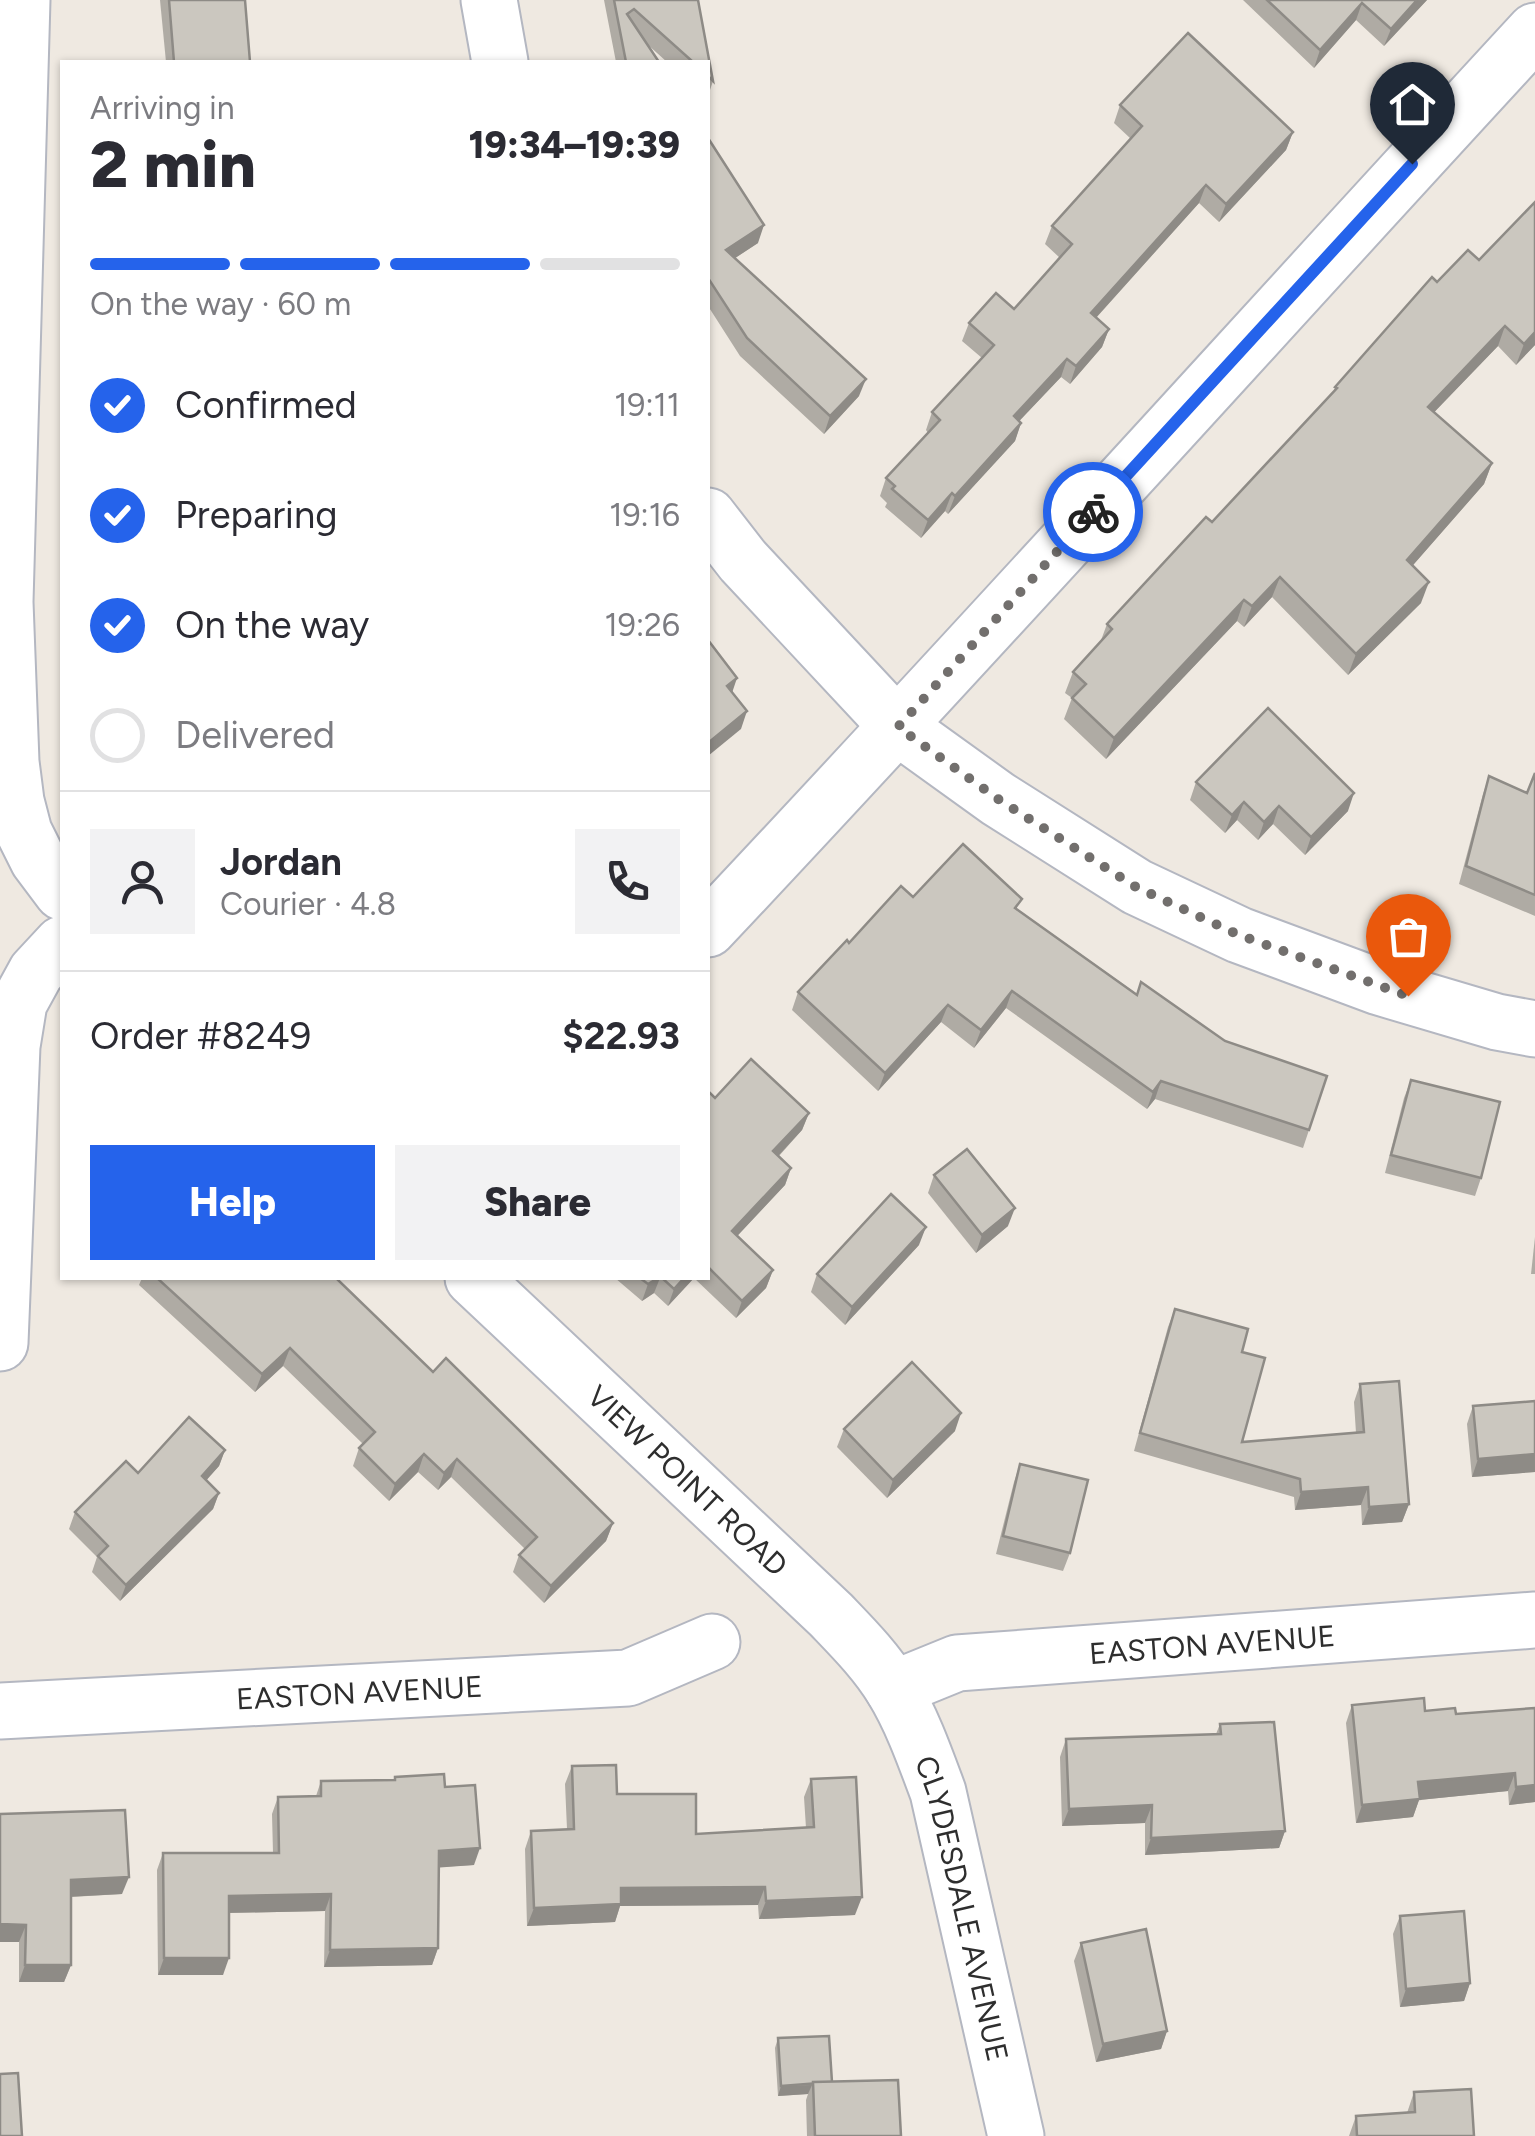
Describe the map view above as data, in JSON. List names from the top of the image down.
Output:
{
  "streets": {
    "street": ["VIEW POINT ROAD", "EASTON AVENUE", "CLYDESDALE AVENUE"]
  },
  "crossings": [
    ["VIEW POINT ROAD", "EASTON AVENUE"],
    ["VIEW POINT ROAD", "CLYDESDALE AVENUE"],
    ["EASTON AVENUE", "CLYDESDALE AVENUE"]
  ],
  "page": {
    "heading": ["2 min", "Arriving in", "19:34–19:39"],
    "panel": [
      "Jordan",
      "Courier · 4.8",
      "Order #8249",
      "$22.93"
    ],
    "bar": "On the way · 60 m",
    "list": [
      ["Confirmed", "19:11"],
      ["Preparing", "19:16"],
      ["On the way", "19:26"],
      "Delivered"
    ],
    "buttons": ["Help", "Share"]
  }
}
